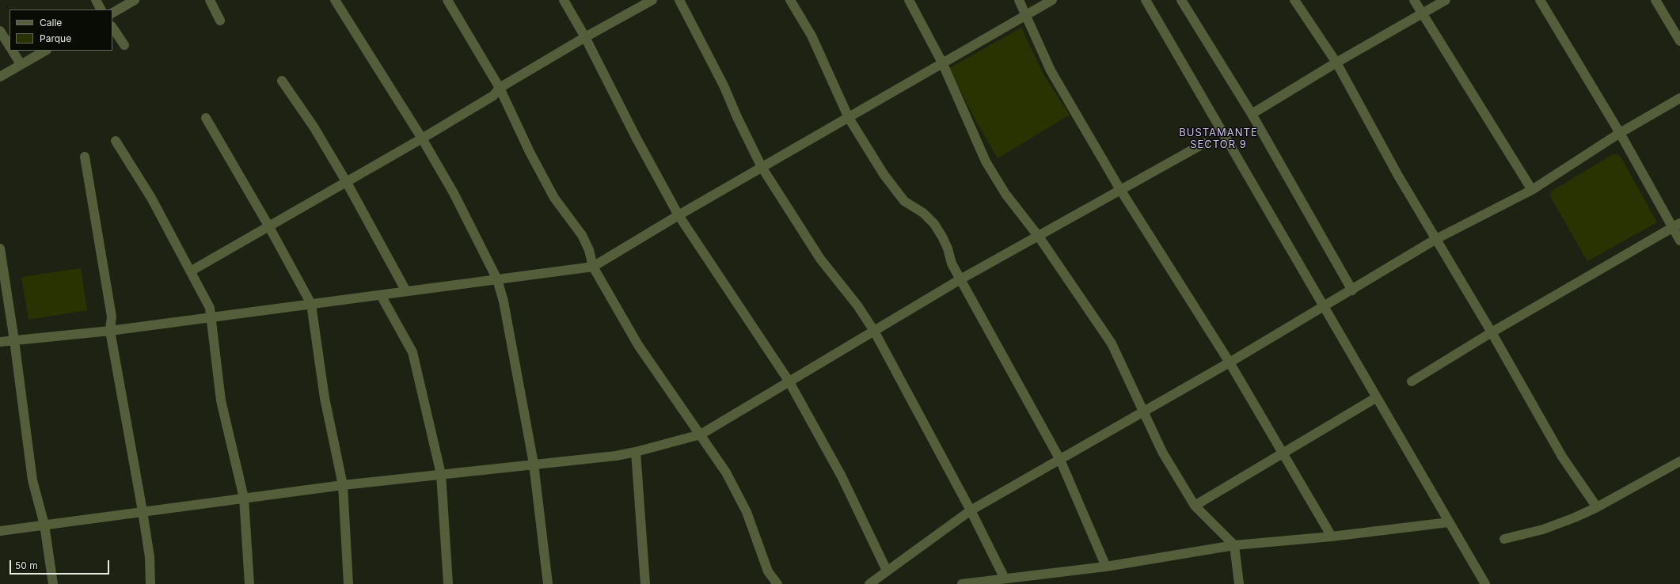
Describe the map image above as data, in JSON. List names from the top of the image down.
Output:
{
  "districts": ["BUSTAMANTE SECTOR 9"],
  "legend": ["Calle", "Parque"],
  "scale_bar": "50 m"
}
